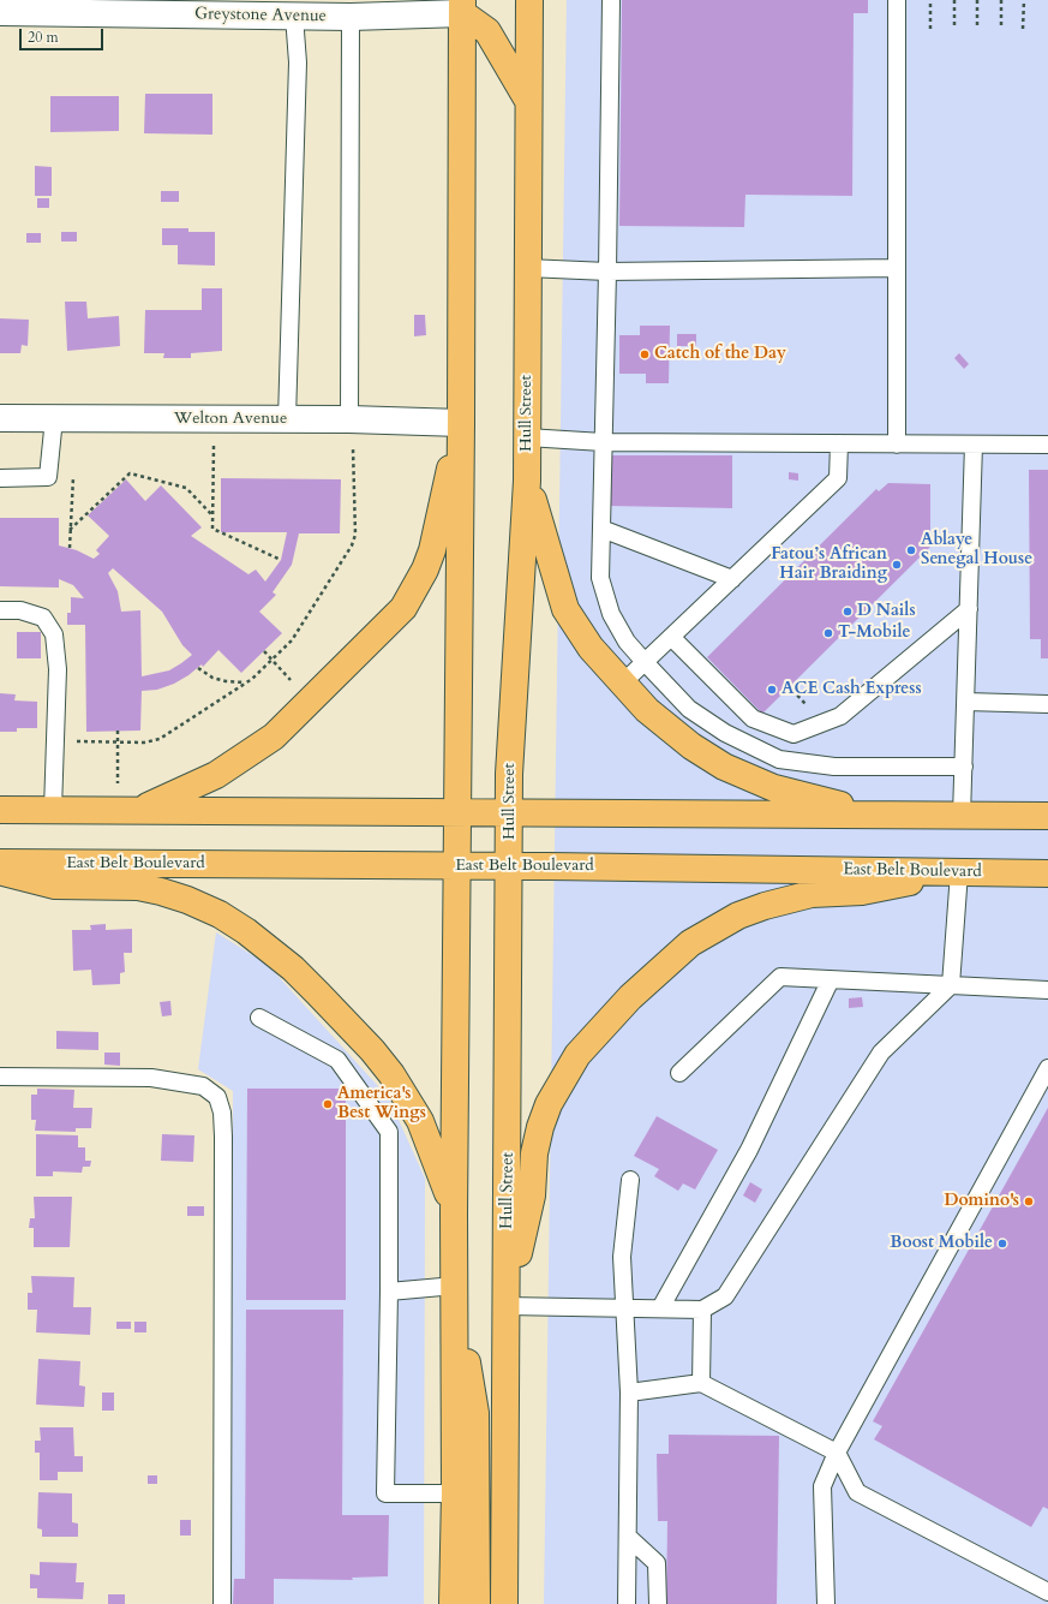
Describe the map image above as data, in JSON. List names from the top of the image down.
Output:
{
  "streets": {
    "main road": ["Hull Street", "East Belt Boulevard"],
    "street": ["Greystone Avenue", "Welton Avenue"]
  },
  "crossings": [
    ["Hull Street", "East Belt Boulevard"]
  ],
  "places": [
    "Catch of the Day",
    "Ablaye Senegal House",
    "Fatou’s African Hair Braiding",
    "D Nails",
    "T-Mobile",
    "ACE Cash Express",
    "America's Best Wings",
    "Domino's",
    "Boost Mobile"
  ],
  "scale_bar": "20 m"
}
